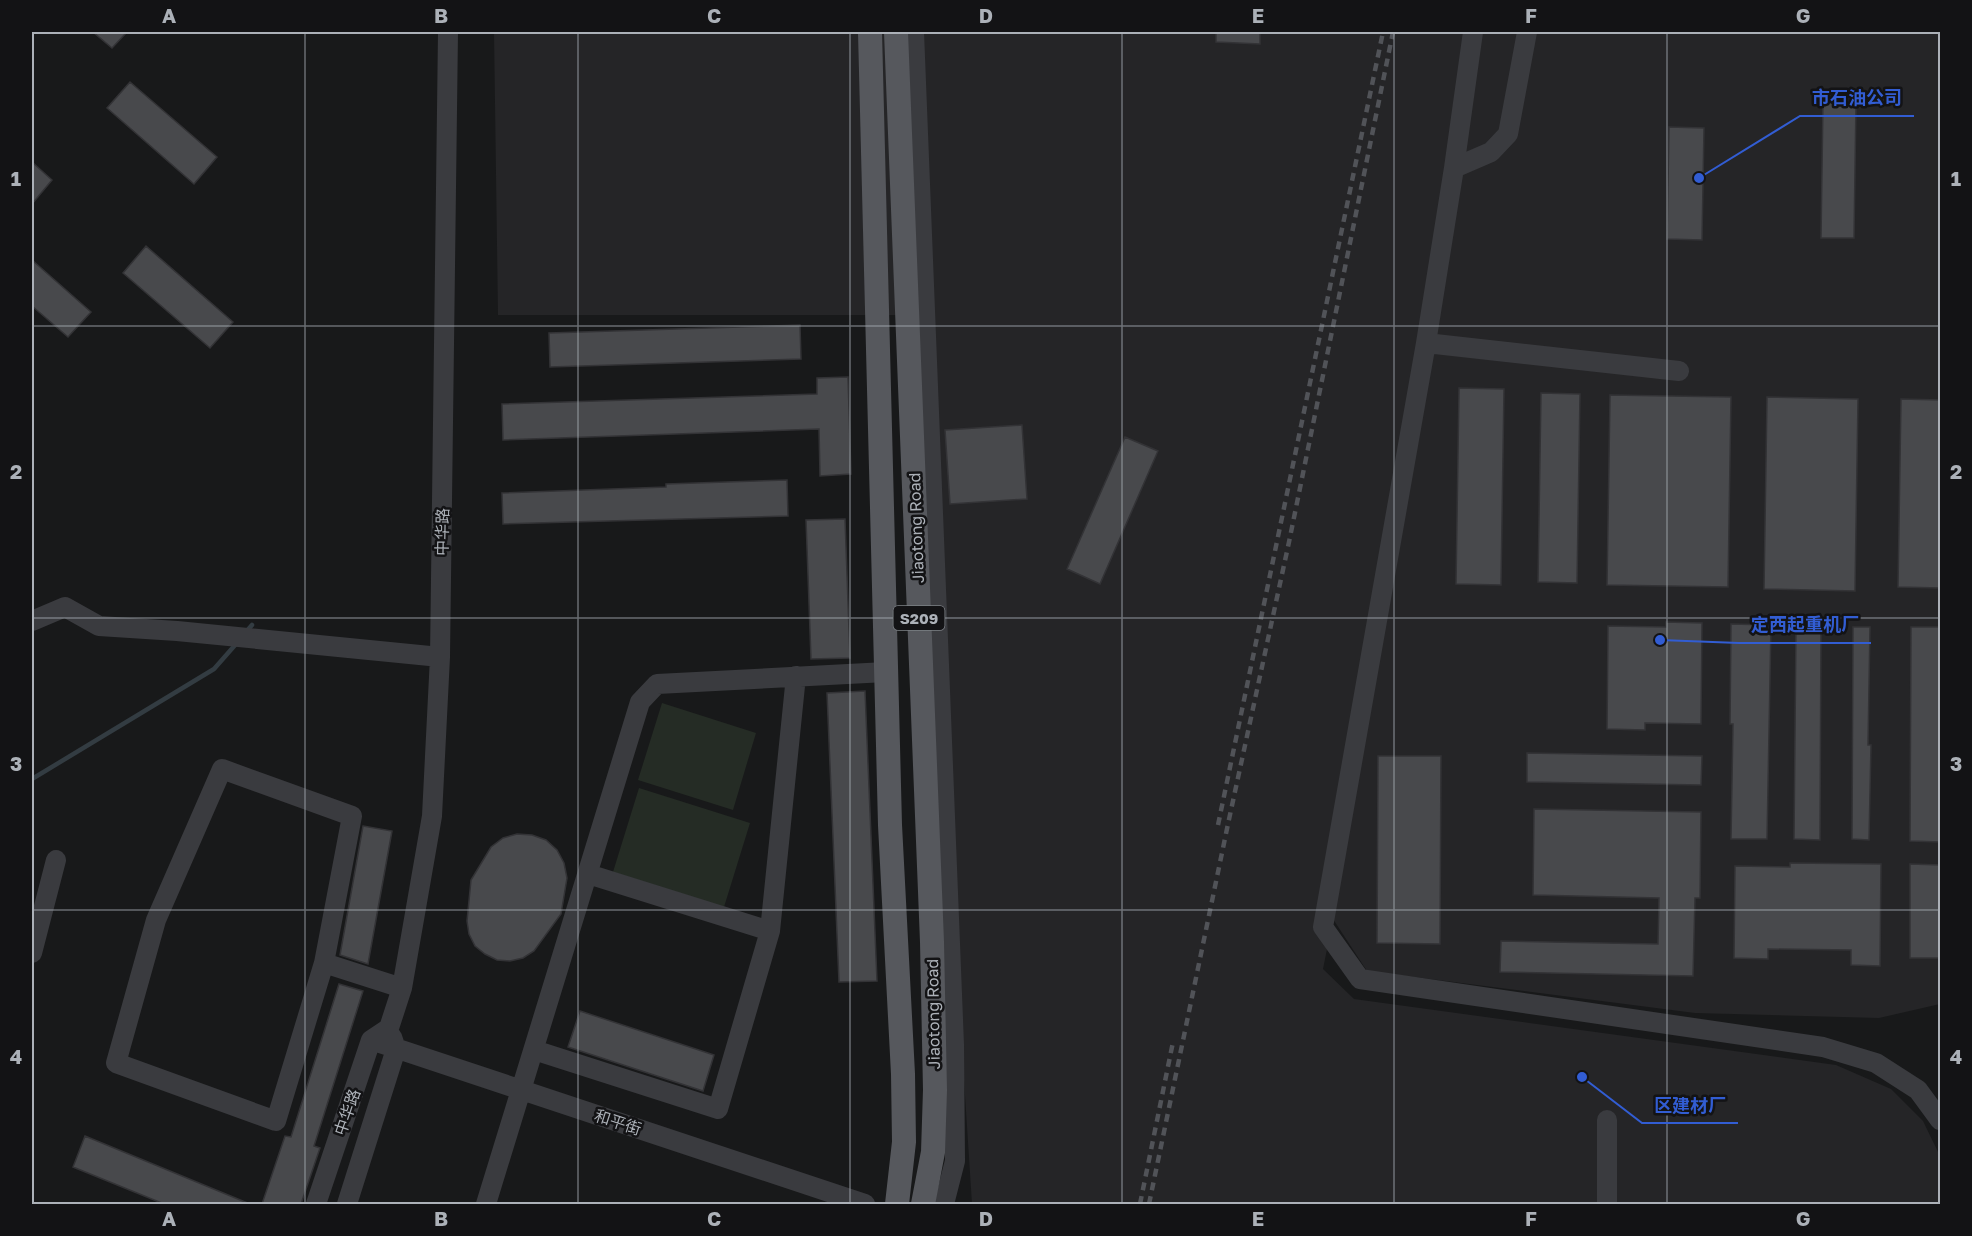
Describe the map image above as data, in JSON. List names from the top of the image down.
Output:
{
  "streets": {
    "main road": ["Jiaotong Road", "S209"],
    "street": ["中华路", "和平街"]
  },
  "crossings": [
    ["中华路", "和平街"]
  ],
  "places": ["市石油公司", "定西起重机厂", "区建材厂"],
  "grid": {
    "columns": [
      "A",
      "B",
      "C",
      "D",
      "E",
      "F",
      "G"
    ],
    "rows": [
      "1",
      "2",
      "3",
      "4"
    ]
  }
}
